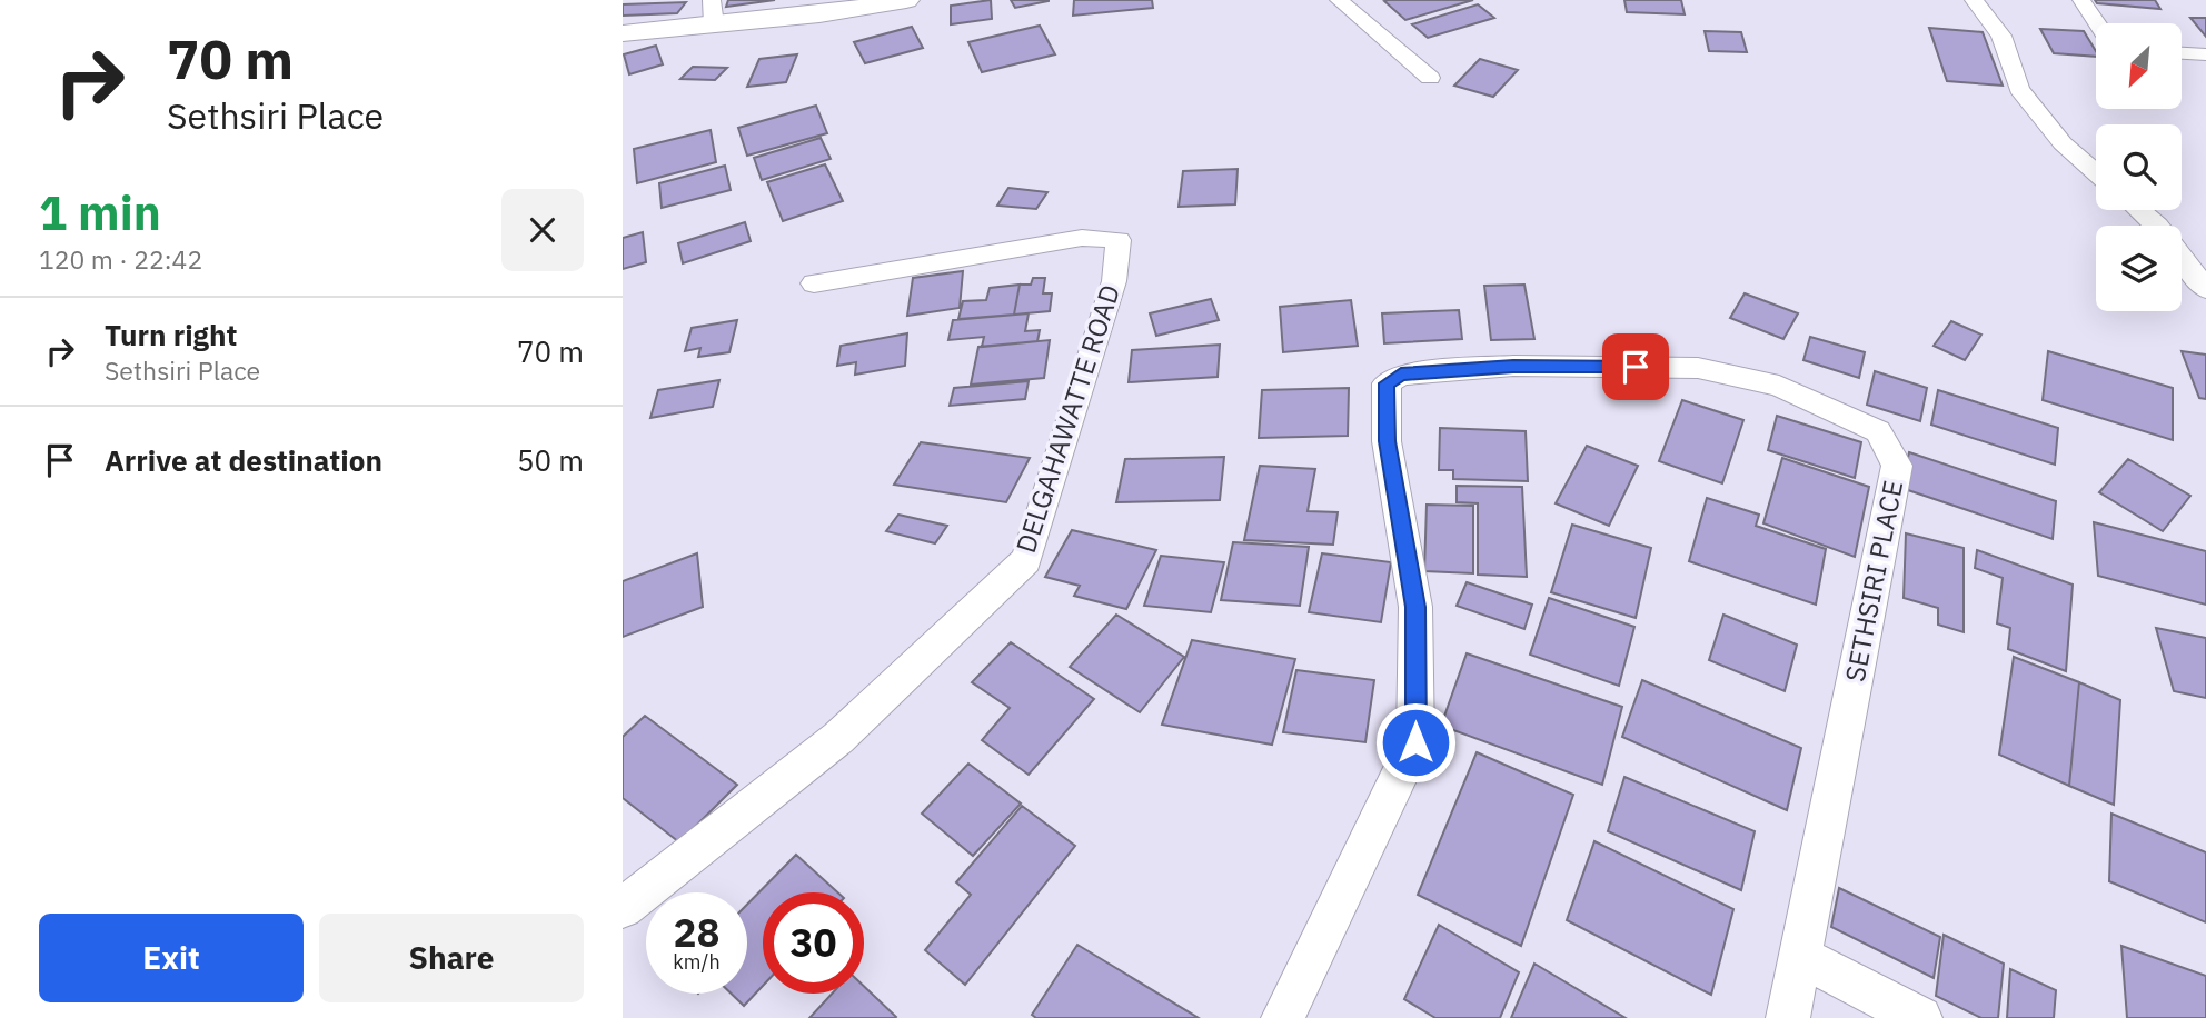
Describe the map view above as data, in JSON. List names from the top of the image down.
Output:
{
  "streets": {
    "street": ["DELGAHAWATTE ROAD", "SETHSIRI PLACE"]
  },
  "north": "bottom left",
  "page": {
    "turn": ["70 m", "Sethsiri Place"],
    "heading": ["1 min", "120 m · 22:42"],
    "list": [
      {
        "name": "Turn right",
        "note": "Sethsiri Place",
        "value": "70 m"
      },
      {
        "name": "Arrive at destination",
        "value": "50 m"
      }
    ],
    "speed": "28 km/h",
    "limit": "30",
    "buttons": ["Exit", "Share"]
  }
}
